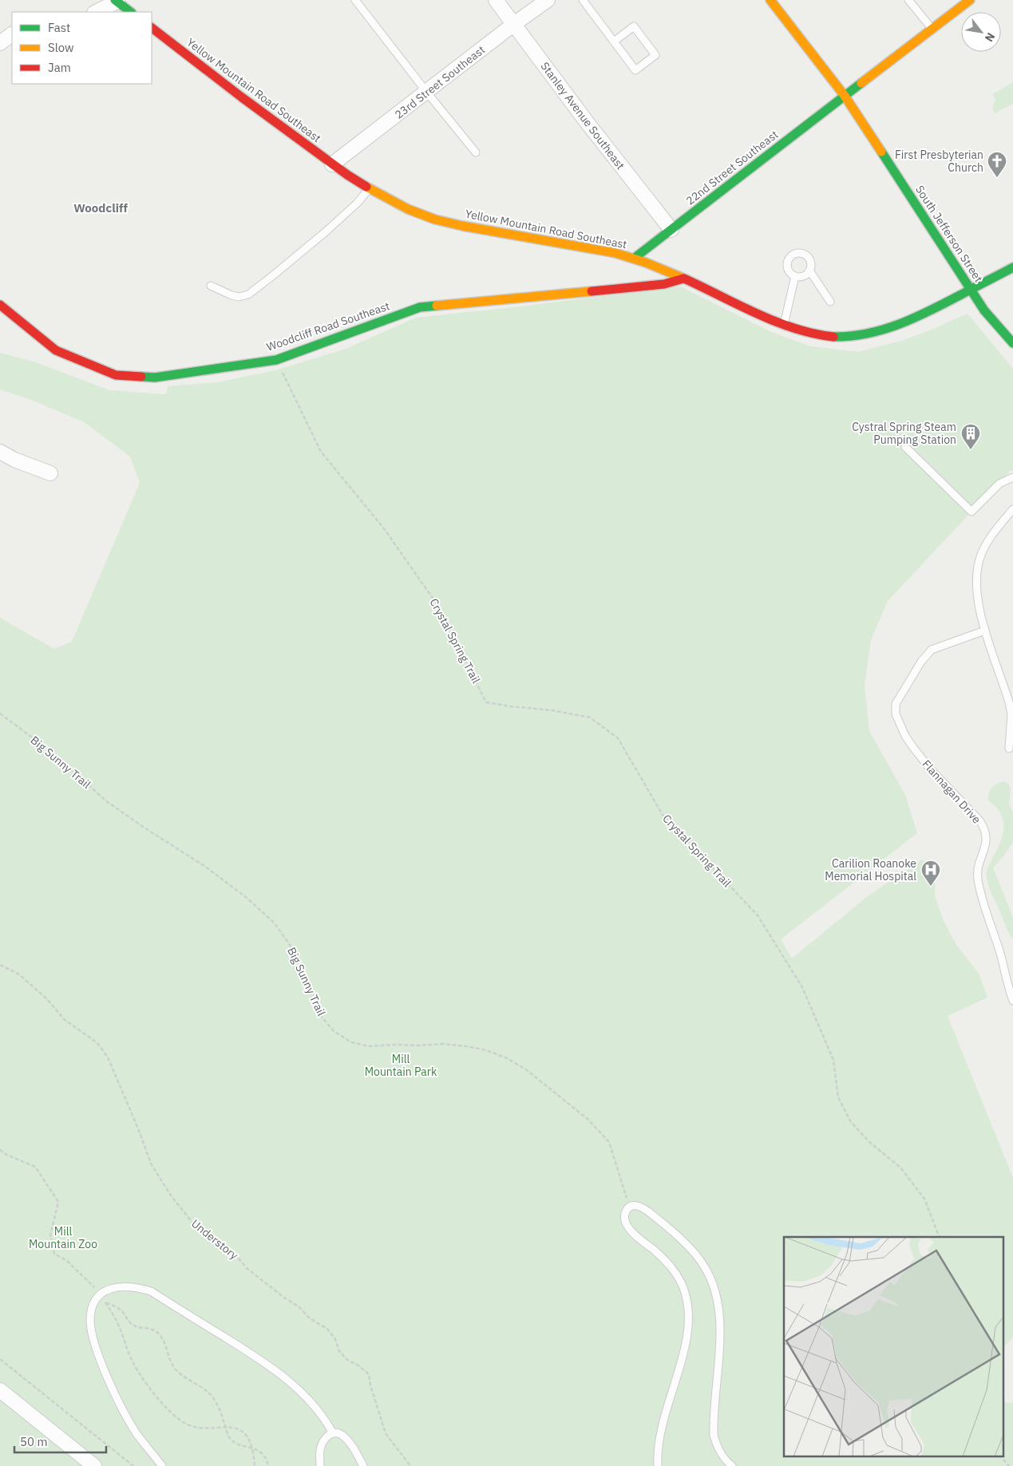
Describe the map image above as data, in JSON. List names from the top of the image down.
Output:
{
  "streets": {
    "street": [
      "23rd Street Southeast",
      "Yellow Mountain Road Southeast",
      "Stanley Avenue Southeast",
      "22nd Street Southeast",
      "South Jefferson Street",
      "Woodcliff Road Southeast"
    ],
    "lane": ["Flannagan Drive"],
    "path": ["Crystal Spring Trail", "Big Sunny Trail", "Understory"]
  },
  "crossings": [
    ["23rd Street Southeast", "Yellow Mountain Road Southeast"],
    ["23rd Street Southeast", "Stanley Avenue Southeast"],
    ["Yellow Mountain Road Southeast", "22nd Street Southeast"],
    ["Yellow Mountain Road Southeast", "South Jefferson Street"],
    ["Yellow Mountain Road Southeast", "Woodcliff Road Southeast"],
    ["Stanley Avenue Southeast", "22nd Street Southeast"],
    ["22nd Street Southeast", "South Jefferson Street"],
    ["Woodcliff Road Southeast", "Crystal Spring Trail"]
  ],
  "districts": ["Woodcliff"],
  "parks": ["Mill Mountain Park", "Mill Mountain Zoo"],
  "places": {
    "church": ["First Presbyterian Church"],
    "building": ["Cystral Spring Steam Pumping Station"],
    "hospital": ["Carilion Roanoke Memorial Hospital"]
  },
  "legend": ["Fast", "Slow", "Jam"],
  "scale_bar": "50 m",
  "north": "bottom right"
}
